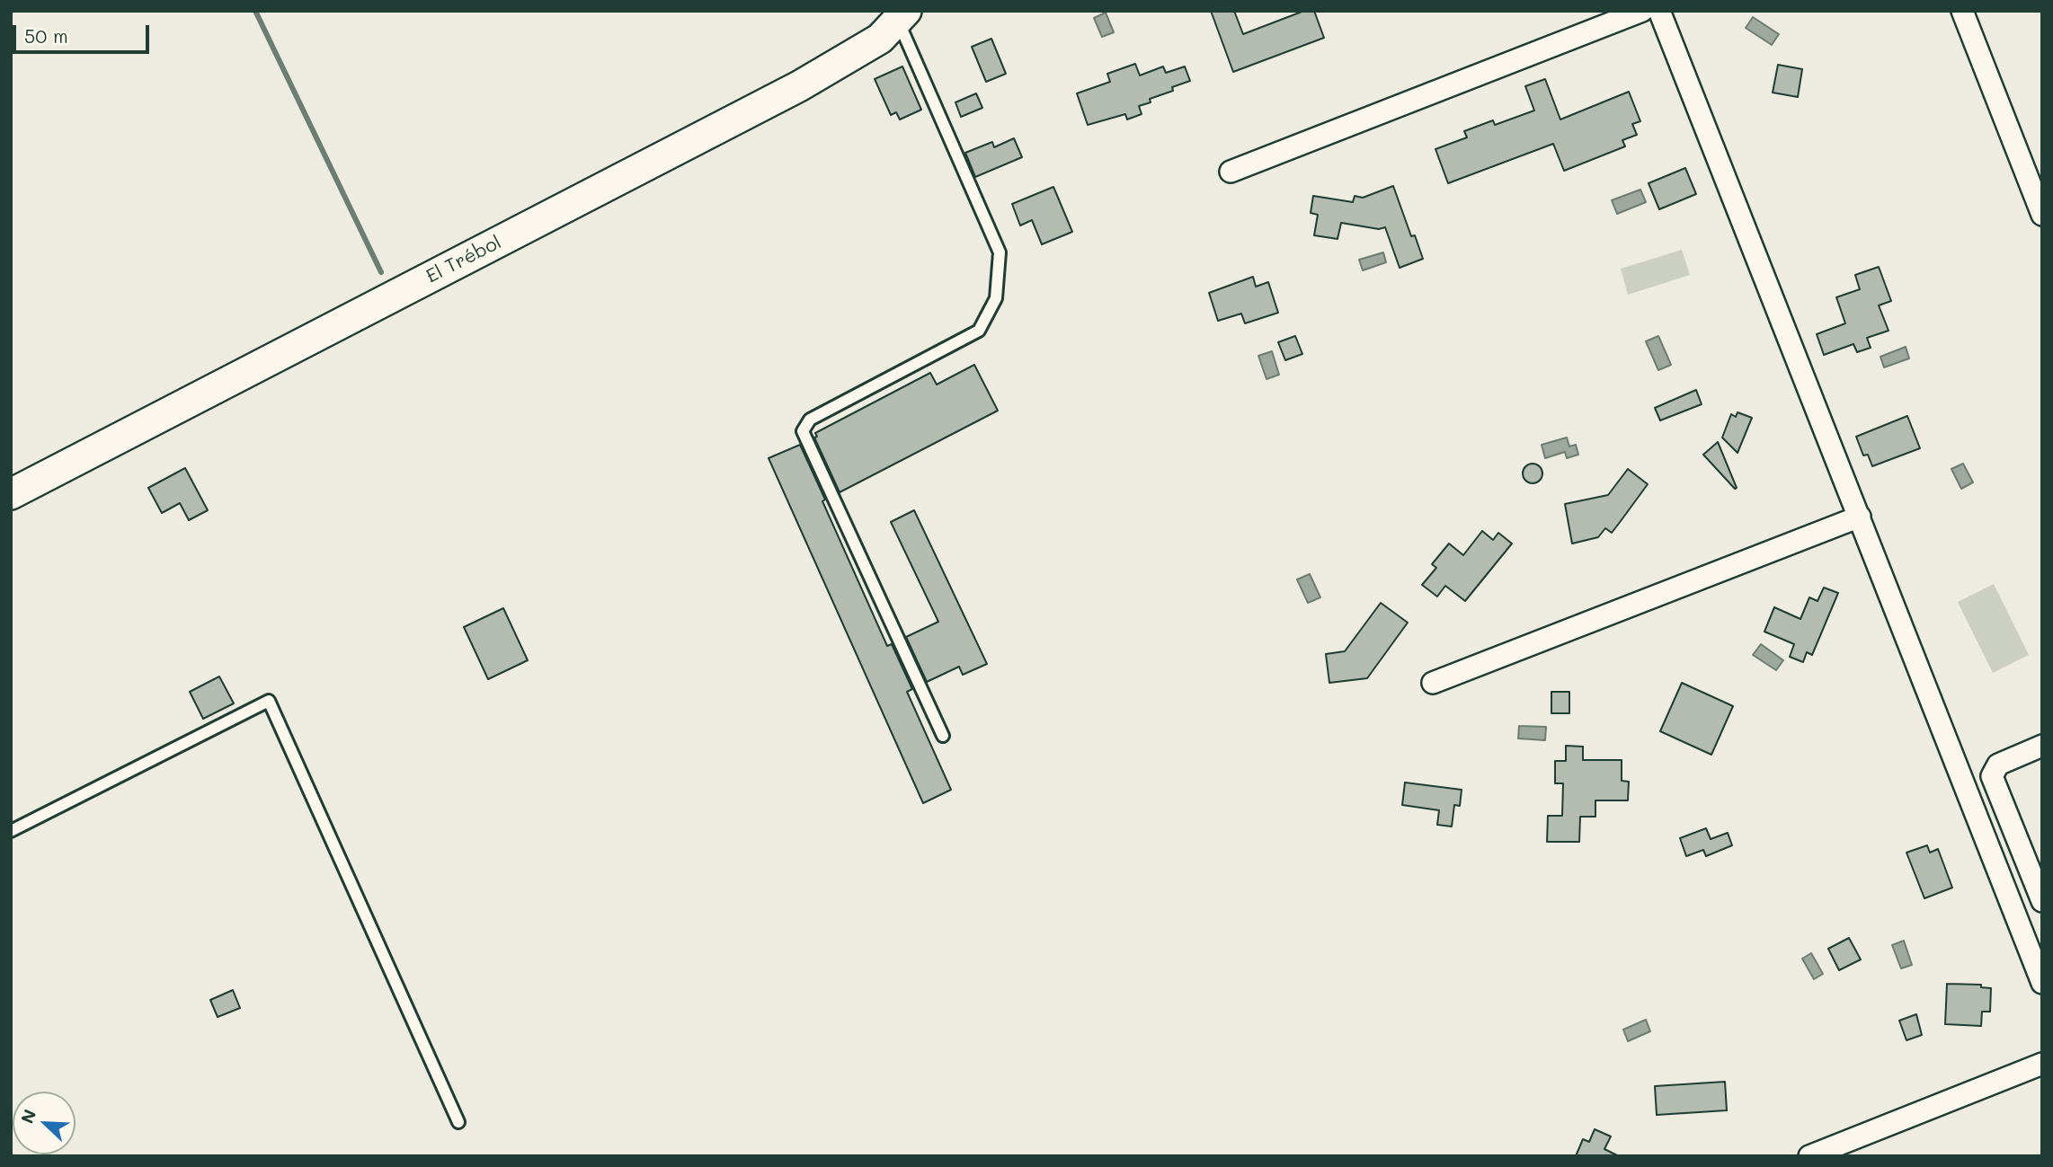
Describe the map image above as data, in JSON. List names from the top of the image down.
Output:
{
  "streets": {
    "main road": ["El Trébol"]
  },
  "scale_bar": "50 m",
  "north": "top left"
}
